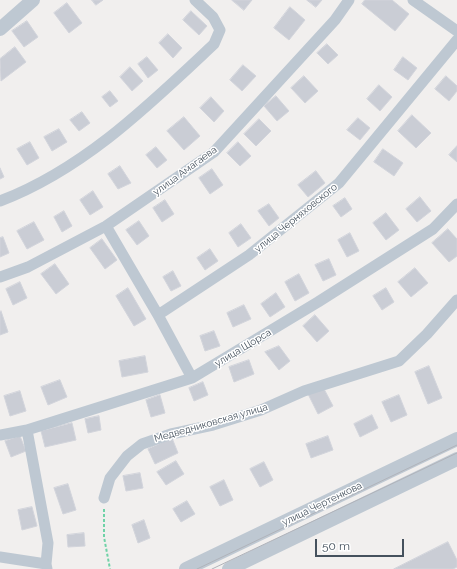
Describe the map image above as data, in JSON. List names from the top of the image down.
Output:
{
  "streets": {
    "street": [
      "улица Амагаева",
      "улица Черняховского",
      "улица Щорса",
      "Медведниковская улица",
      "улица Чертенкова"
    ]
  },
  "scale_bar": "50 m"
}
